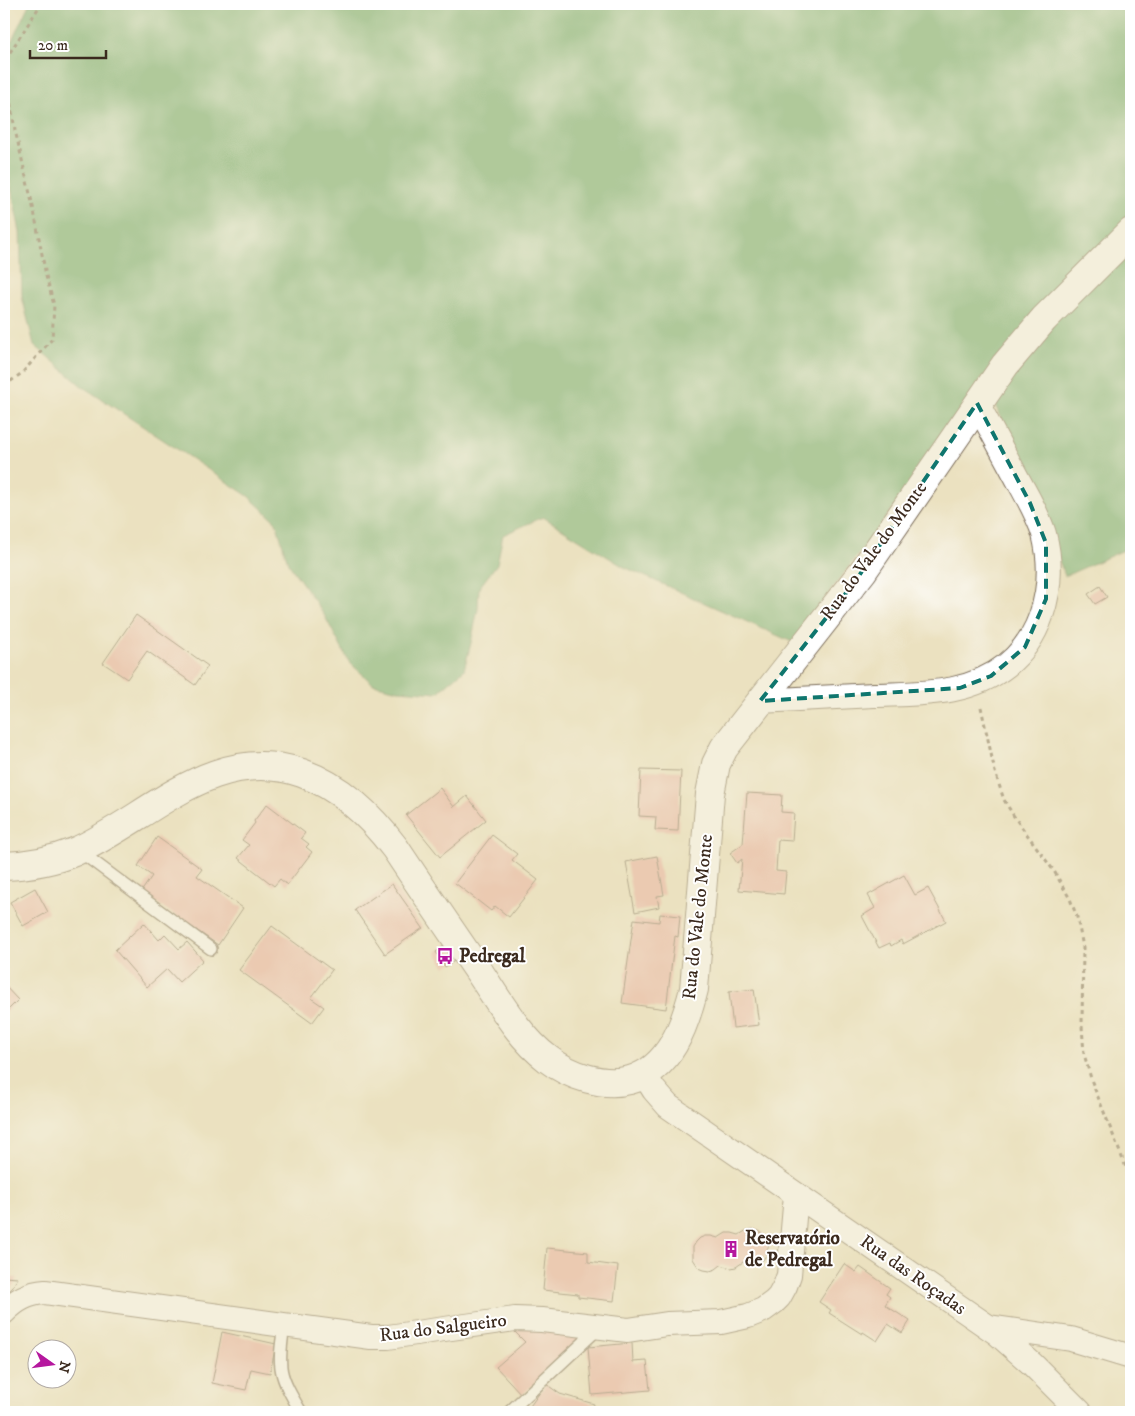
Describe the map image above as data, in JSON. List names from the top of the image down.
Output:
{
  "streets": {
    "street": ["Rua do Vale do Monte", "Rua das Roçadas", "Rua do Salgueiro"]
  },
  "crossings": [
    ["Rua do Vale do Monte", "Rua das Roçadas"],
    ["Rua das Roçadas", "Rua do Salgueiro"]
  ],
  "places": {
    "bus stop": ["Pedregal"],
    "building": ["Reservatório de Pedregal"]
  },
  "scale_bar": "20 m",
  "north": "right"
}
